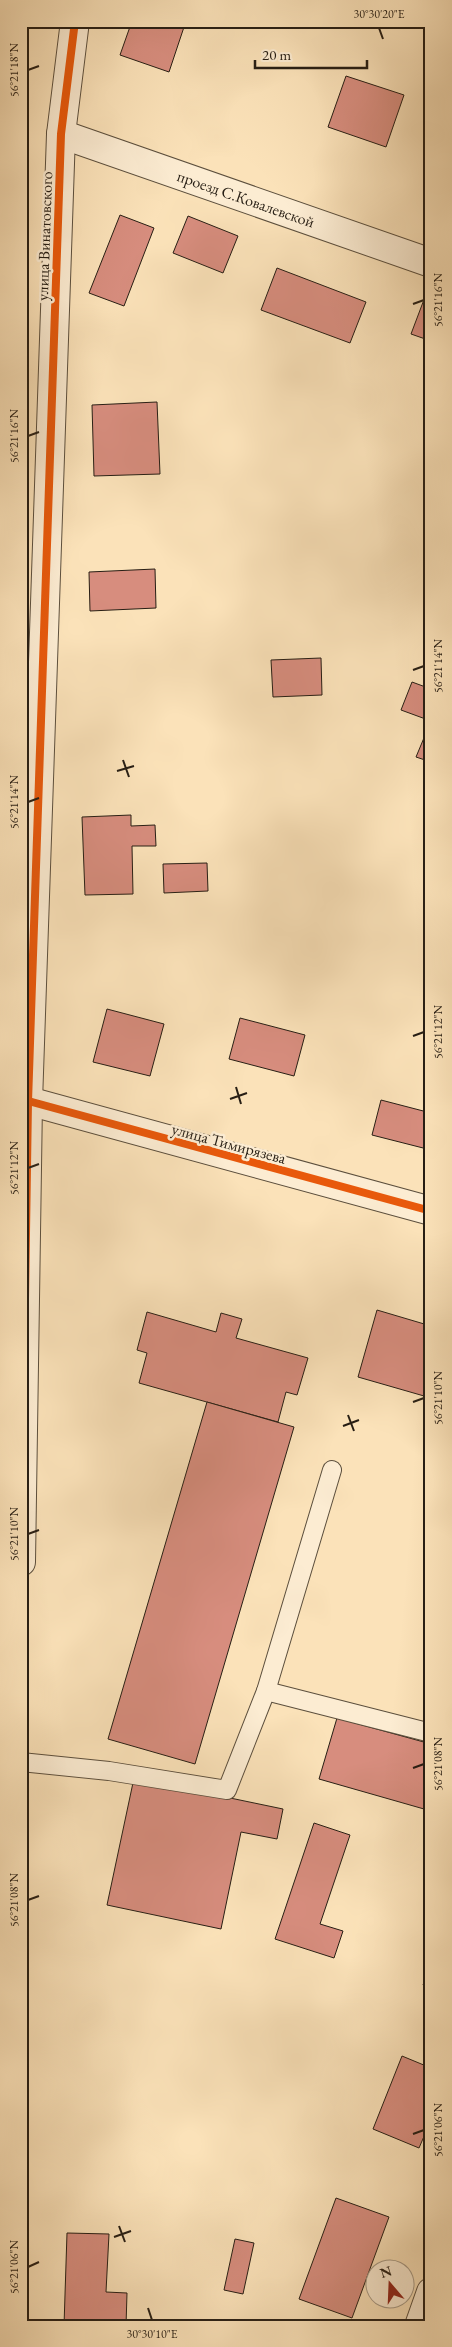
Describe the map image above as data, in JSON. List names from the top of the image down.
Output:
{
  "streets": {
    "street": ["проезд С.Ковалевской", "улица Винатовского", "улица Тимирязева"]
  },
  "crossings": [
    ["проезд С.Ковалевской", "улица Винатовского"],
    ["улица Винатовского", "улица Тимирязева"]
  ],
  "scale_bar": "20 m",
  "north": "top",
  "coordinates": [
    "30°30'20\"E",
    "56°21'18\"N",
    "56°21'16\"N",
    "56°21'14\"N",
    "56°21'12\"N",
    "56°21'10\"N",
    "56°21'08\"N",
    "56°21'06\"N",
    "30°30'10\"E"
  ]
}
